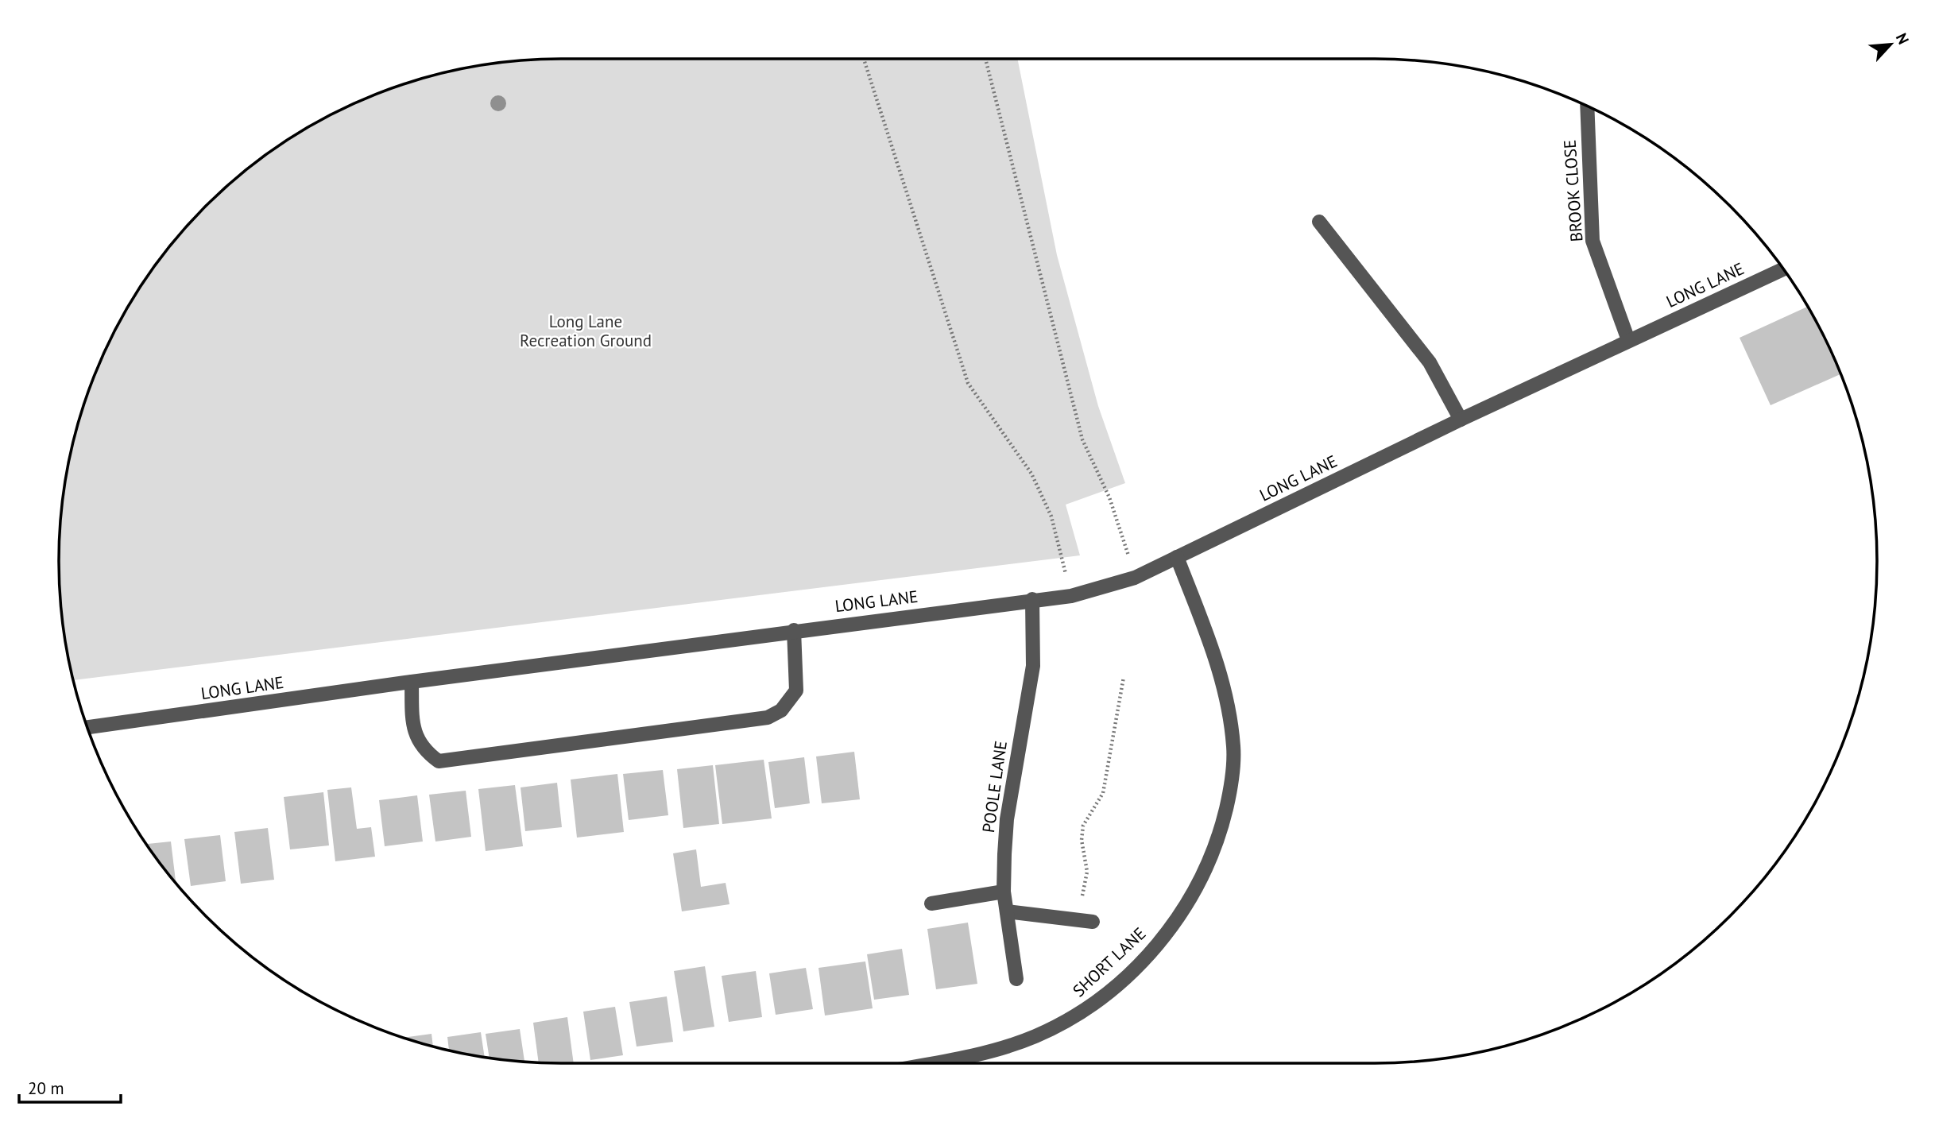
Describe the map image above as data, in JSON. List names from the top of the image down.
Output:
{
  "streets": {
    "street": [
      "BROOK CLOSE",
      "LONG LANE",
      "POOLE LANE",
      "SHORT LANE"
    ]
  },
  "crossings": [
    ["BROOK CLOSE", "LONG LANE"],
    ["LONG LANE", "POOLE LANE"],
    ["LONG LANE", "SHORT LANE"]
  ],
  "parks": ["Long Lane Recreation Ground"],
  "scale_bar": "20 m",
  "north": "top right"
}
